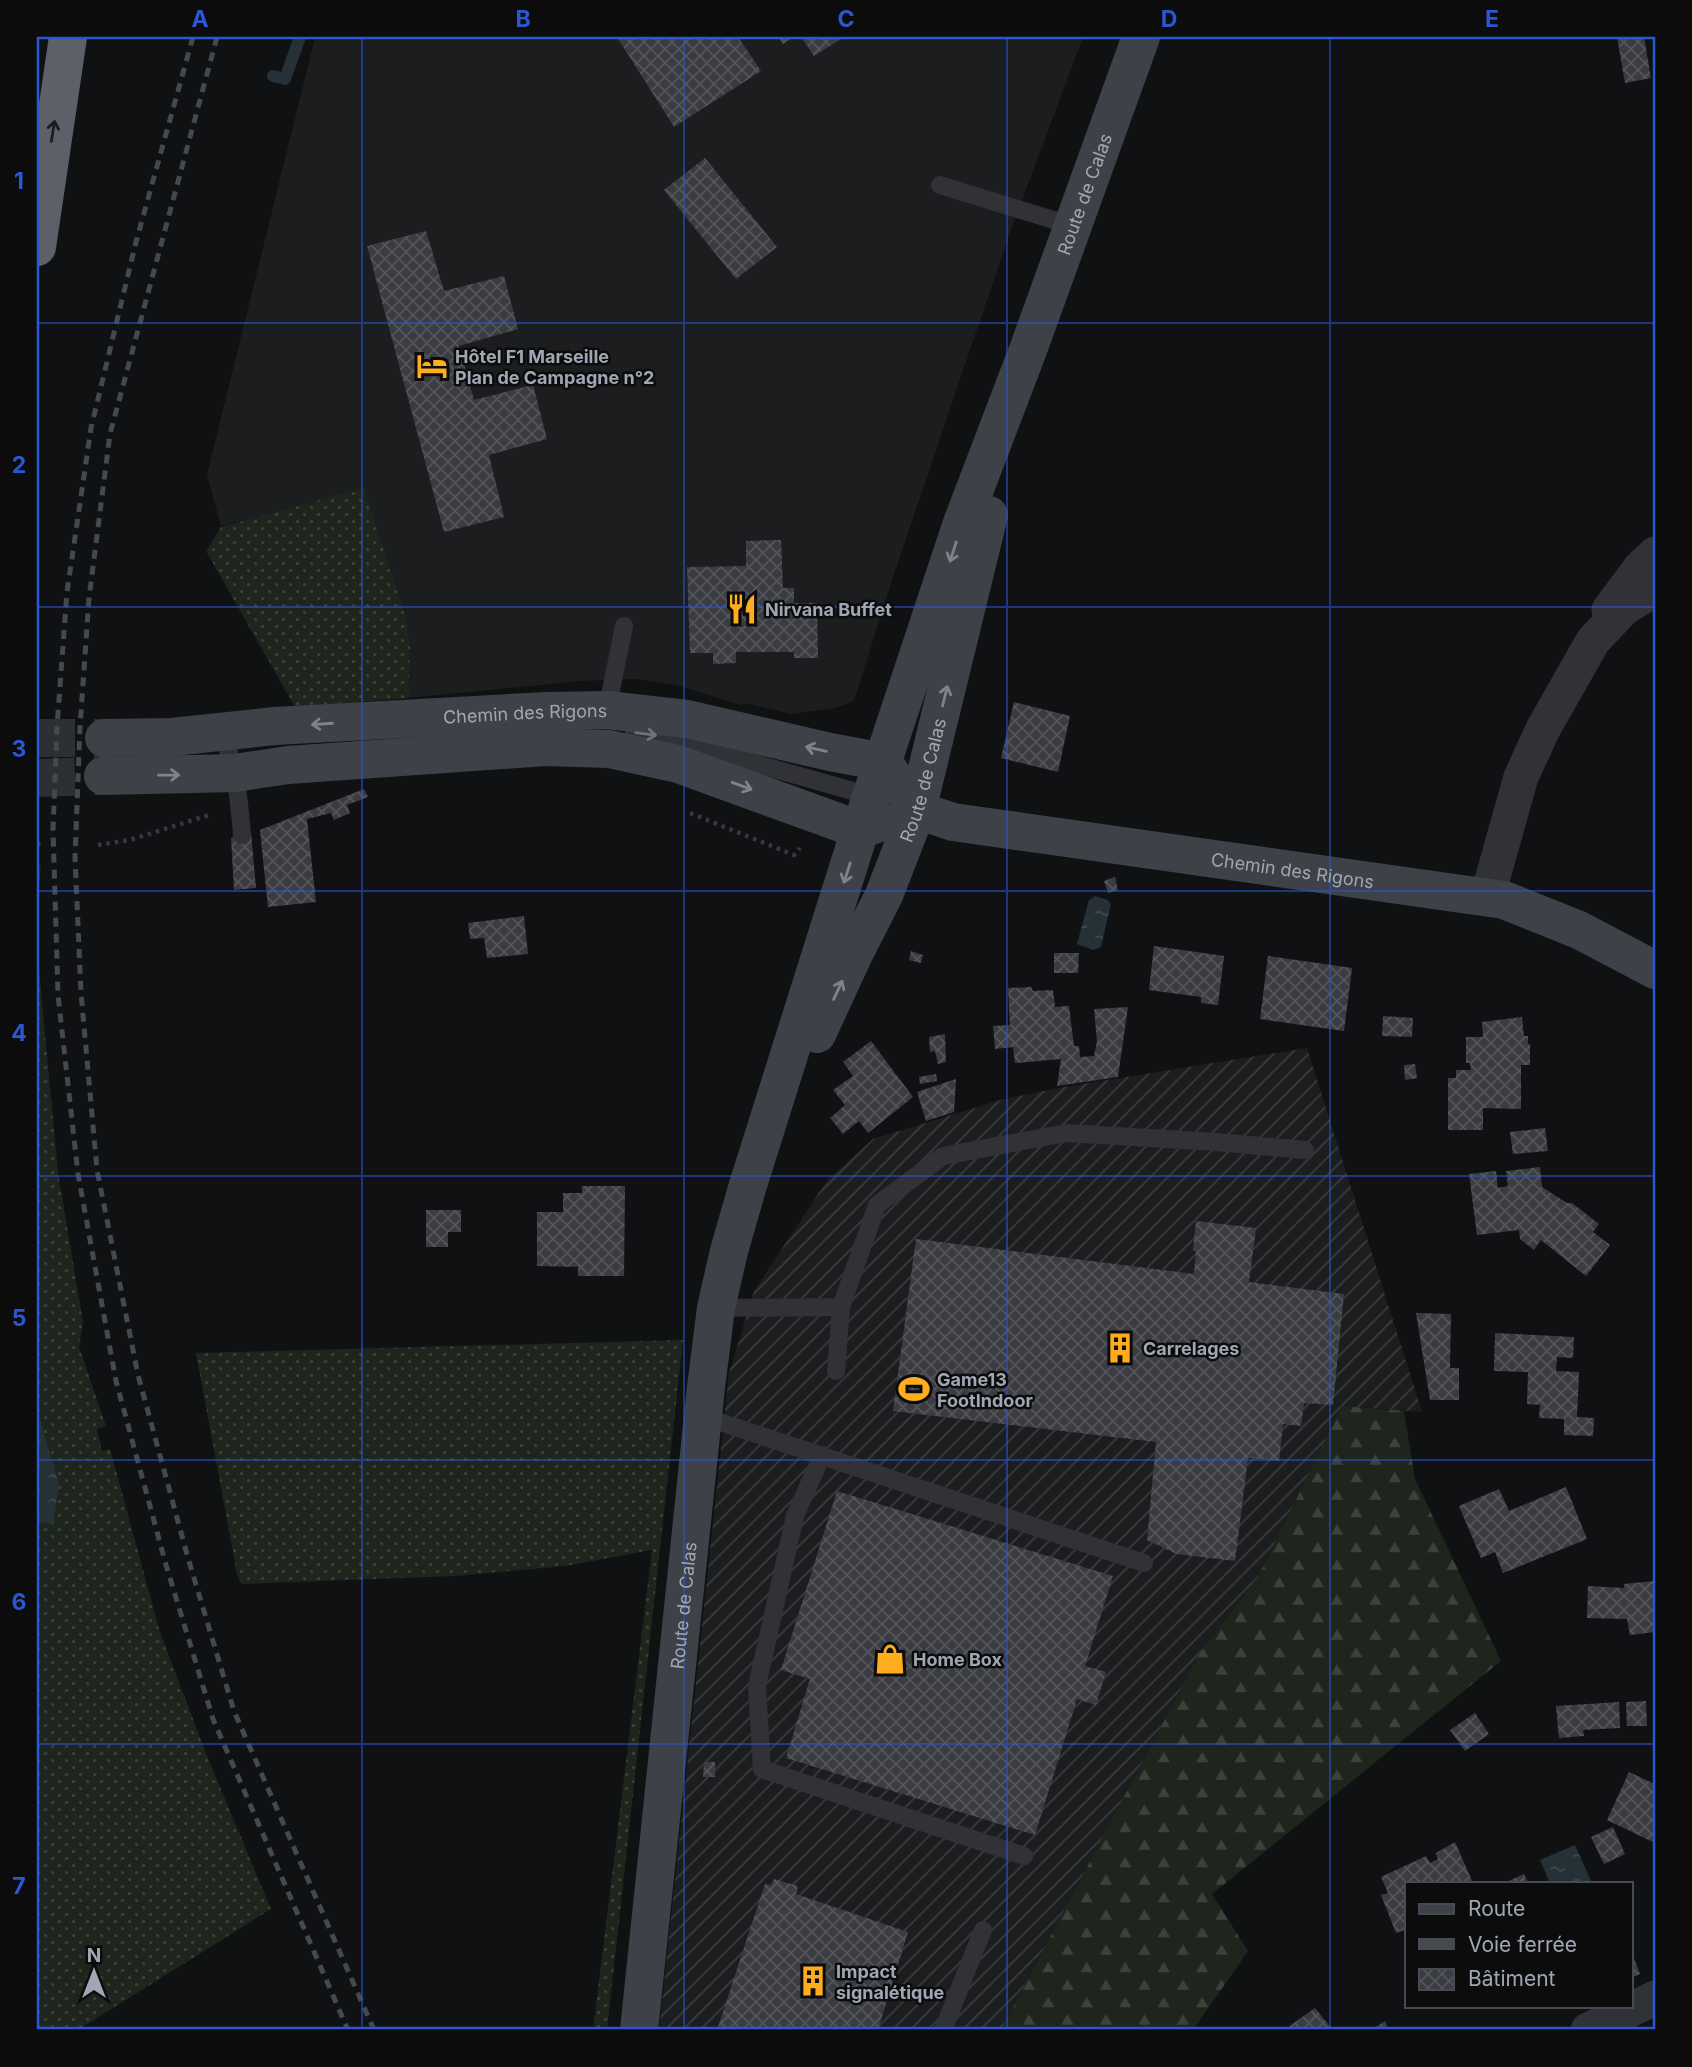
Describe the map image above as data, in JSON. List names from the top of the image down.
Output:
{
  "streets": {
    "main road": ["Route de Calas", "Chemin des Rigons"]
  },
  "crossings": [
    ["Route de Calas", "Chemin des Rigons"]
  ],
  "places": {
    "hotel": ["Hôtel F1 Marseille Plan de Campagne n°2"],
    "restaurant": ["Nirvana Buffet"],
    "building": ["Carrelages", "Impact signalétique"],
    "sports": ["Game13 FootIndoor"],
    "shop": ["Home Box"]
  },
  "legend": ["Route", "Voie ferrée", "Bâtiment"],
  "north": "top",
  "grid": {
    "columns": [
      "A",
      "B",
      "C",
      "D",
      "E"
    ],
    "rows": [
      "1",
      "2",
      "3",
      "4",
      "5",
      "6",
      "7"
    ]
  }
}
